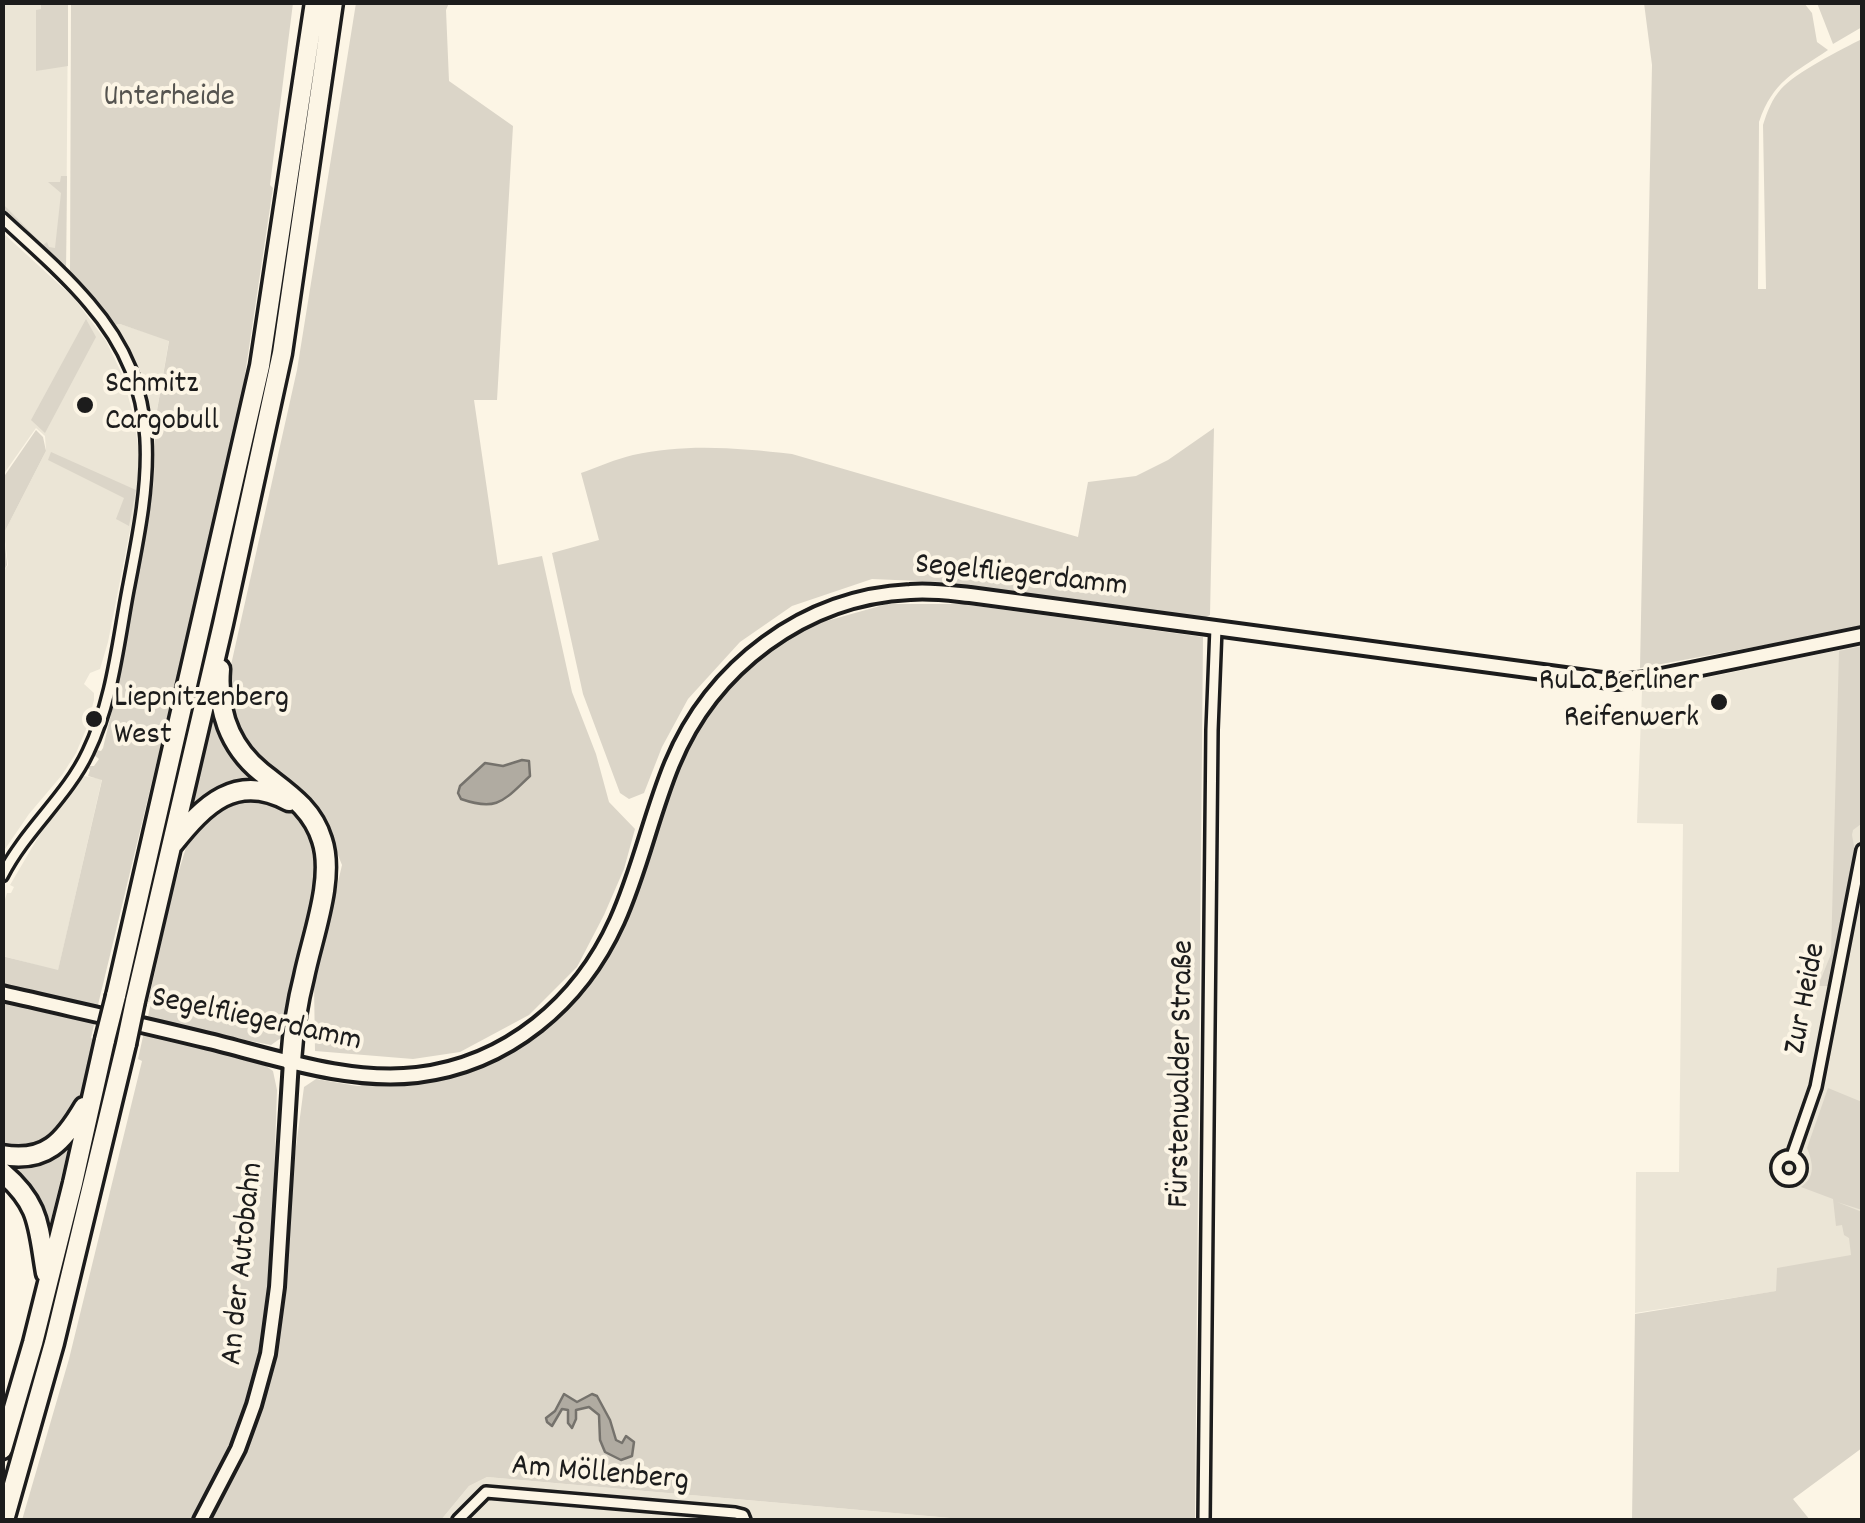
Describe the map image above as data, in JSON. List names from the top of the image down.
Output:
{
  "streets": {
    "street": [
      "Segelfliegerdamm",
      "Zur Heide",
      "Fürstenwalder Straße",
      "An der Autobahn",
      "Am Möllenberg"
    ]
  },
  "crossings": [
    ["Segelfliegerdamm", "Fürstenwalder Straße"],
    ["Segelfliegerdamm", "An der Autobahn"]
  ],
  "parks": ["Unterheide"],
  "places": ["Schmitz Cargobull", "RuLa Berliner Reifenwerk", "Liepnitzenberg West"]
}
